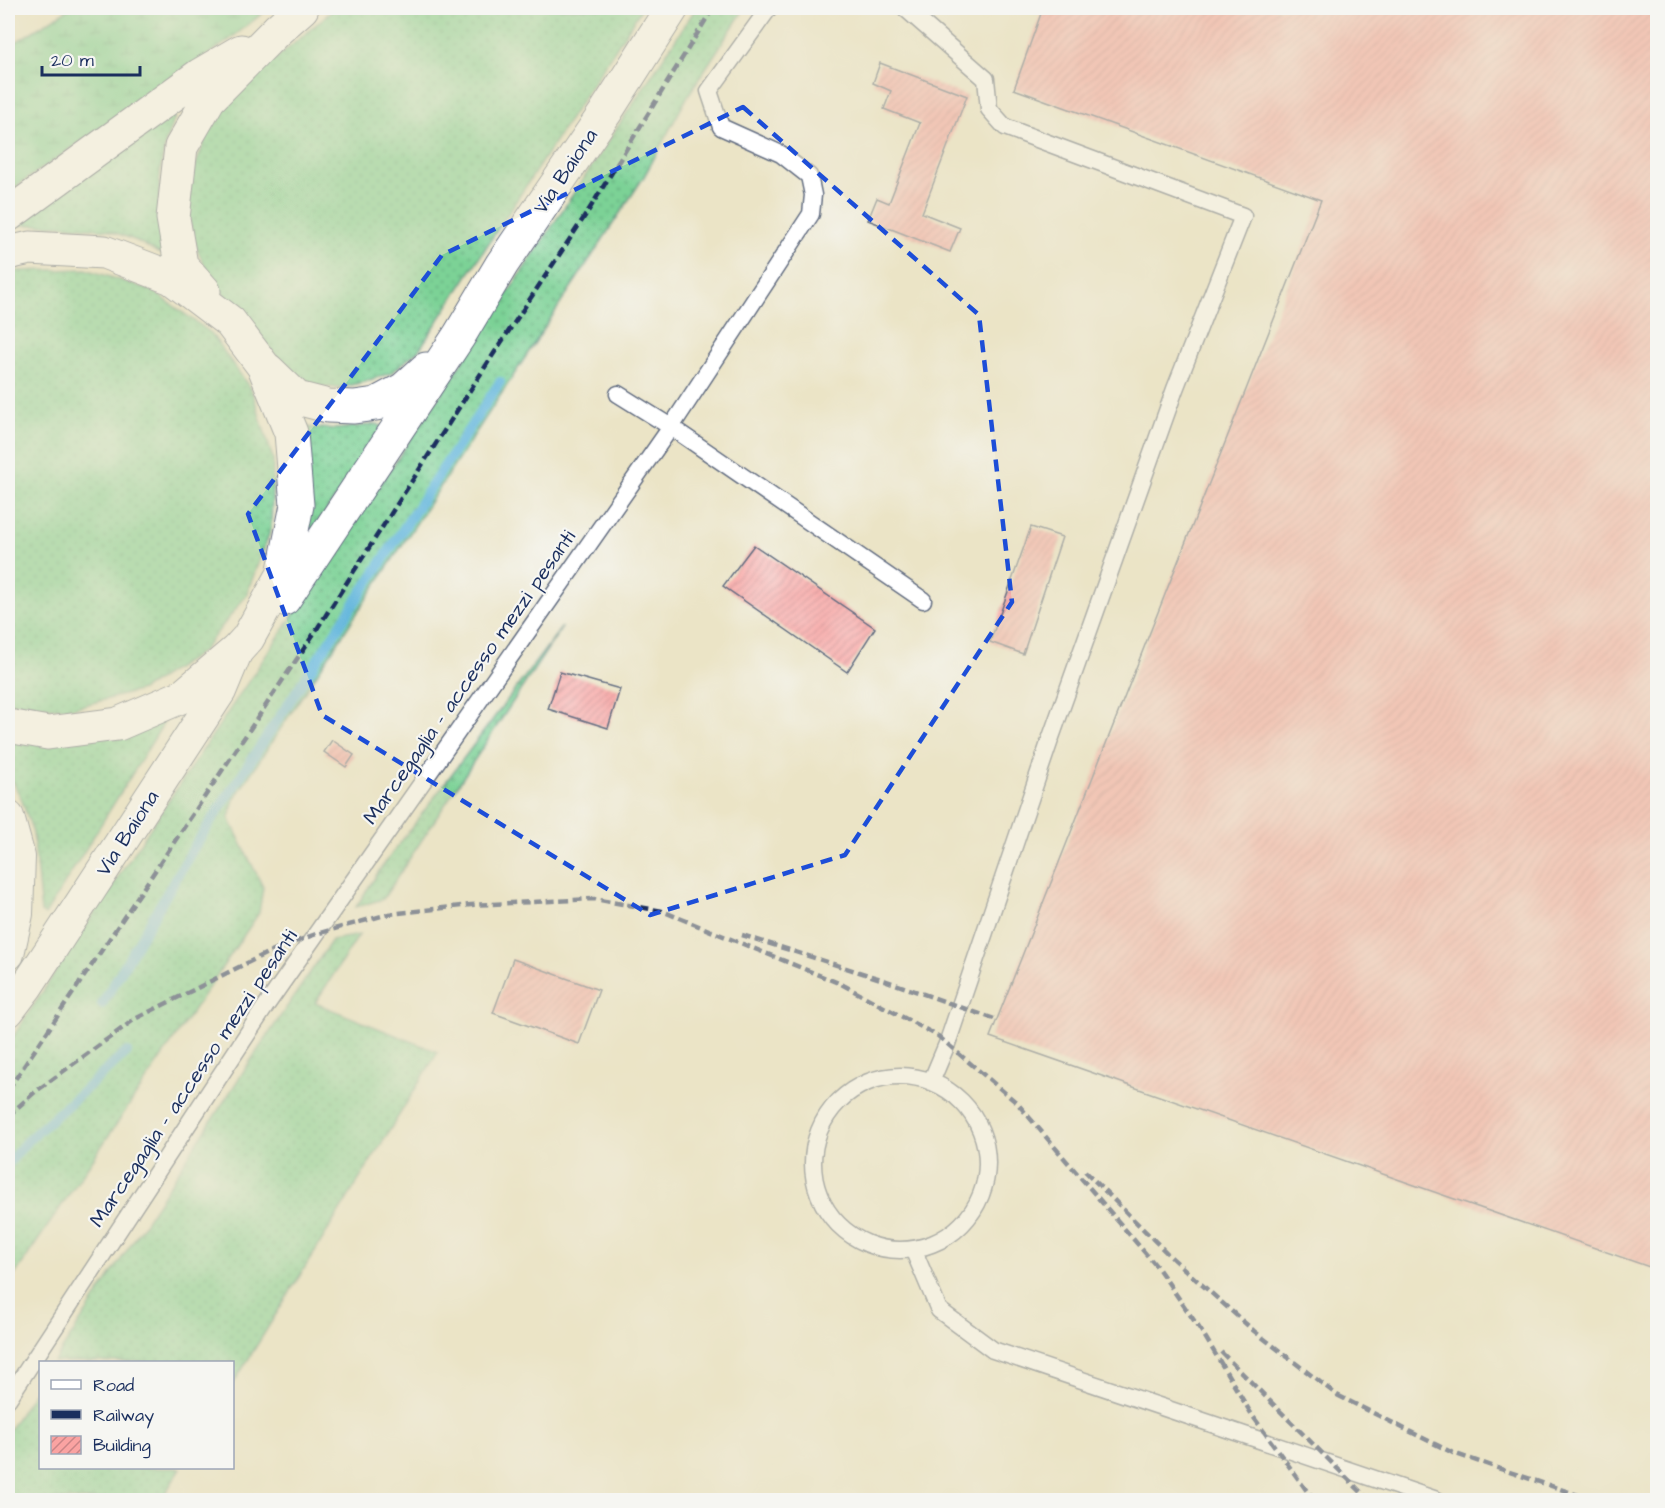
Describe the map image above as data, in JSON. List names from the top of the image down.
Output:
{
  "streets": {
    "main road": ["Via Baiona"],
    "lane": ["Marcegaglia - accesso mezzi pesanti"]
  },
  "legend": ["Road", "Railway", "Building"],
  "scale_bar": "20 m"
}
